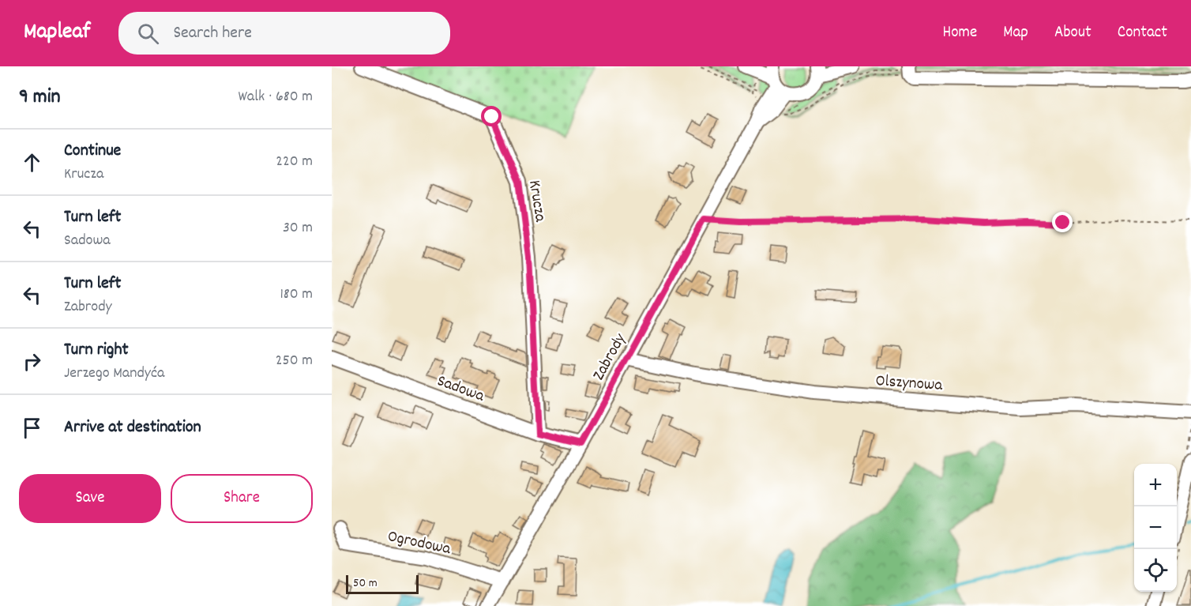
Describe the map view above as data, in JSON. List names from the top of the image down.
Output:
{
  "streets": {
    "street": [
      "Krucza",
      "Zabrody",
      "Olszynowa",
      "Sadowa",
      "Ogrodowa"
    ]
  },
  "crossings": [
    ["Krucza", "Sadowa"],
    ["Zabrody", "Olszynowa"],
    ["Zabrody", "Sadowa"],
    ["Zabrody", "Ogrodowa"]
  ],
  "scale_bar": "50 m",
  "page": {
    "header": "Mapleaf",
    "search": "Search here",
    "nav": [
      "Home",
      "Map",
      "About",
      "Contact"
    ],
    "heading": ["9 min", "Walk · 680 m"],
    "list": [
      ["Continue", "Krucza", "220 m"],
      ["Turn left", "Sadowa", "30 m"],
      ["Turn left", "Zabrody", "180 m"],
      ["Turn right", "Jerzego Mandyća", "250 m"],
      "Arrive at destination"
    ],
    "buttons": ["Save", "Share"],
    "map_buttons": ["+", "−"],
    "scale": "50 m"
  }
}
